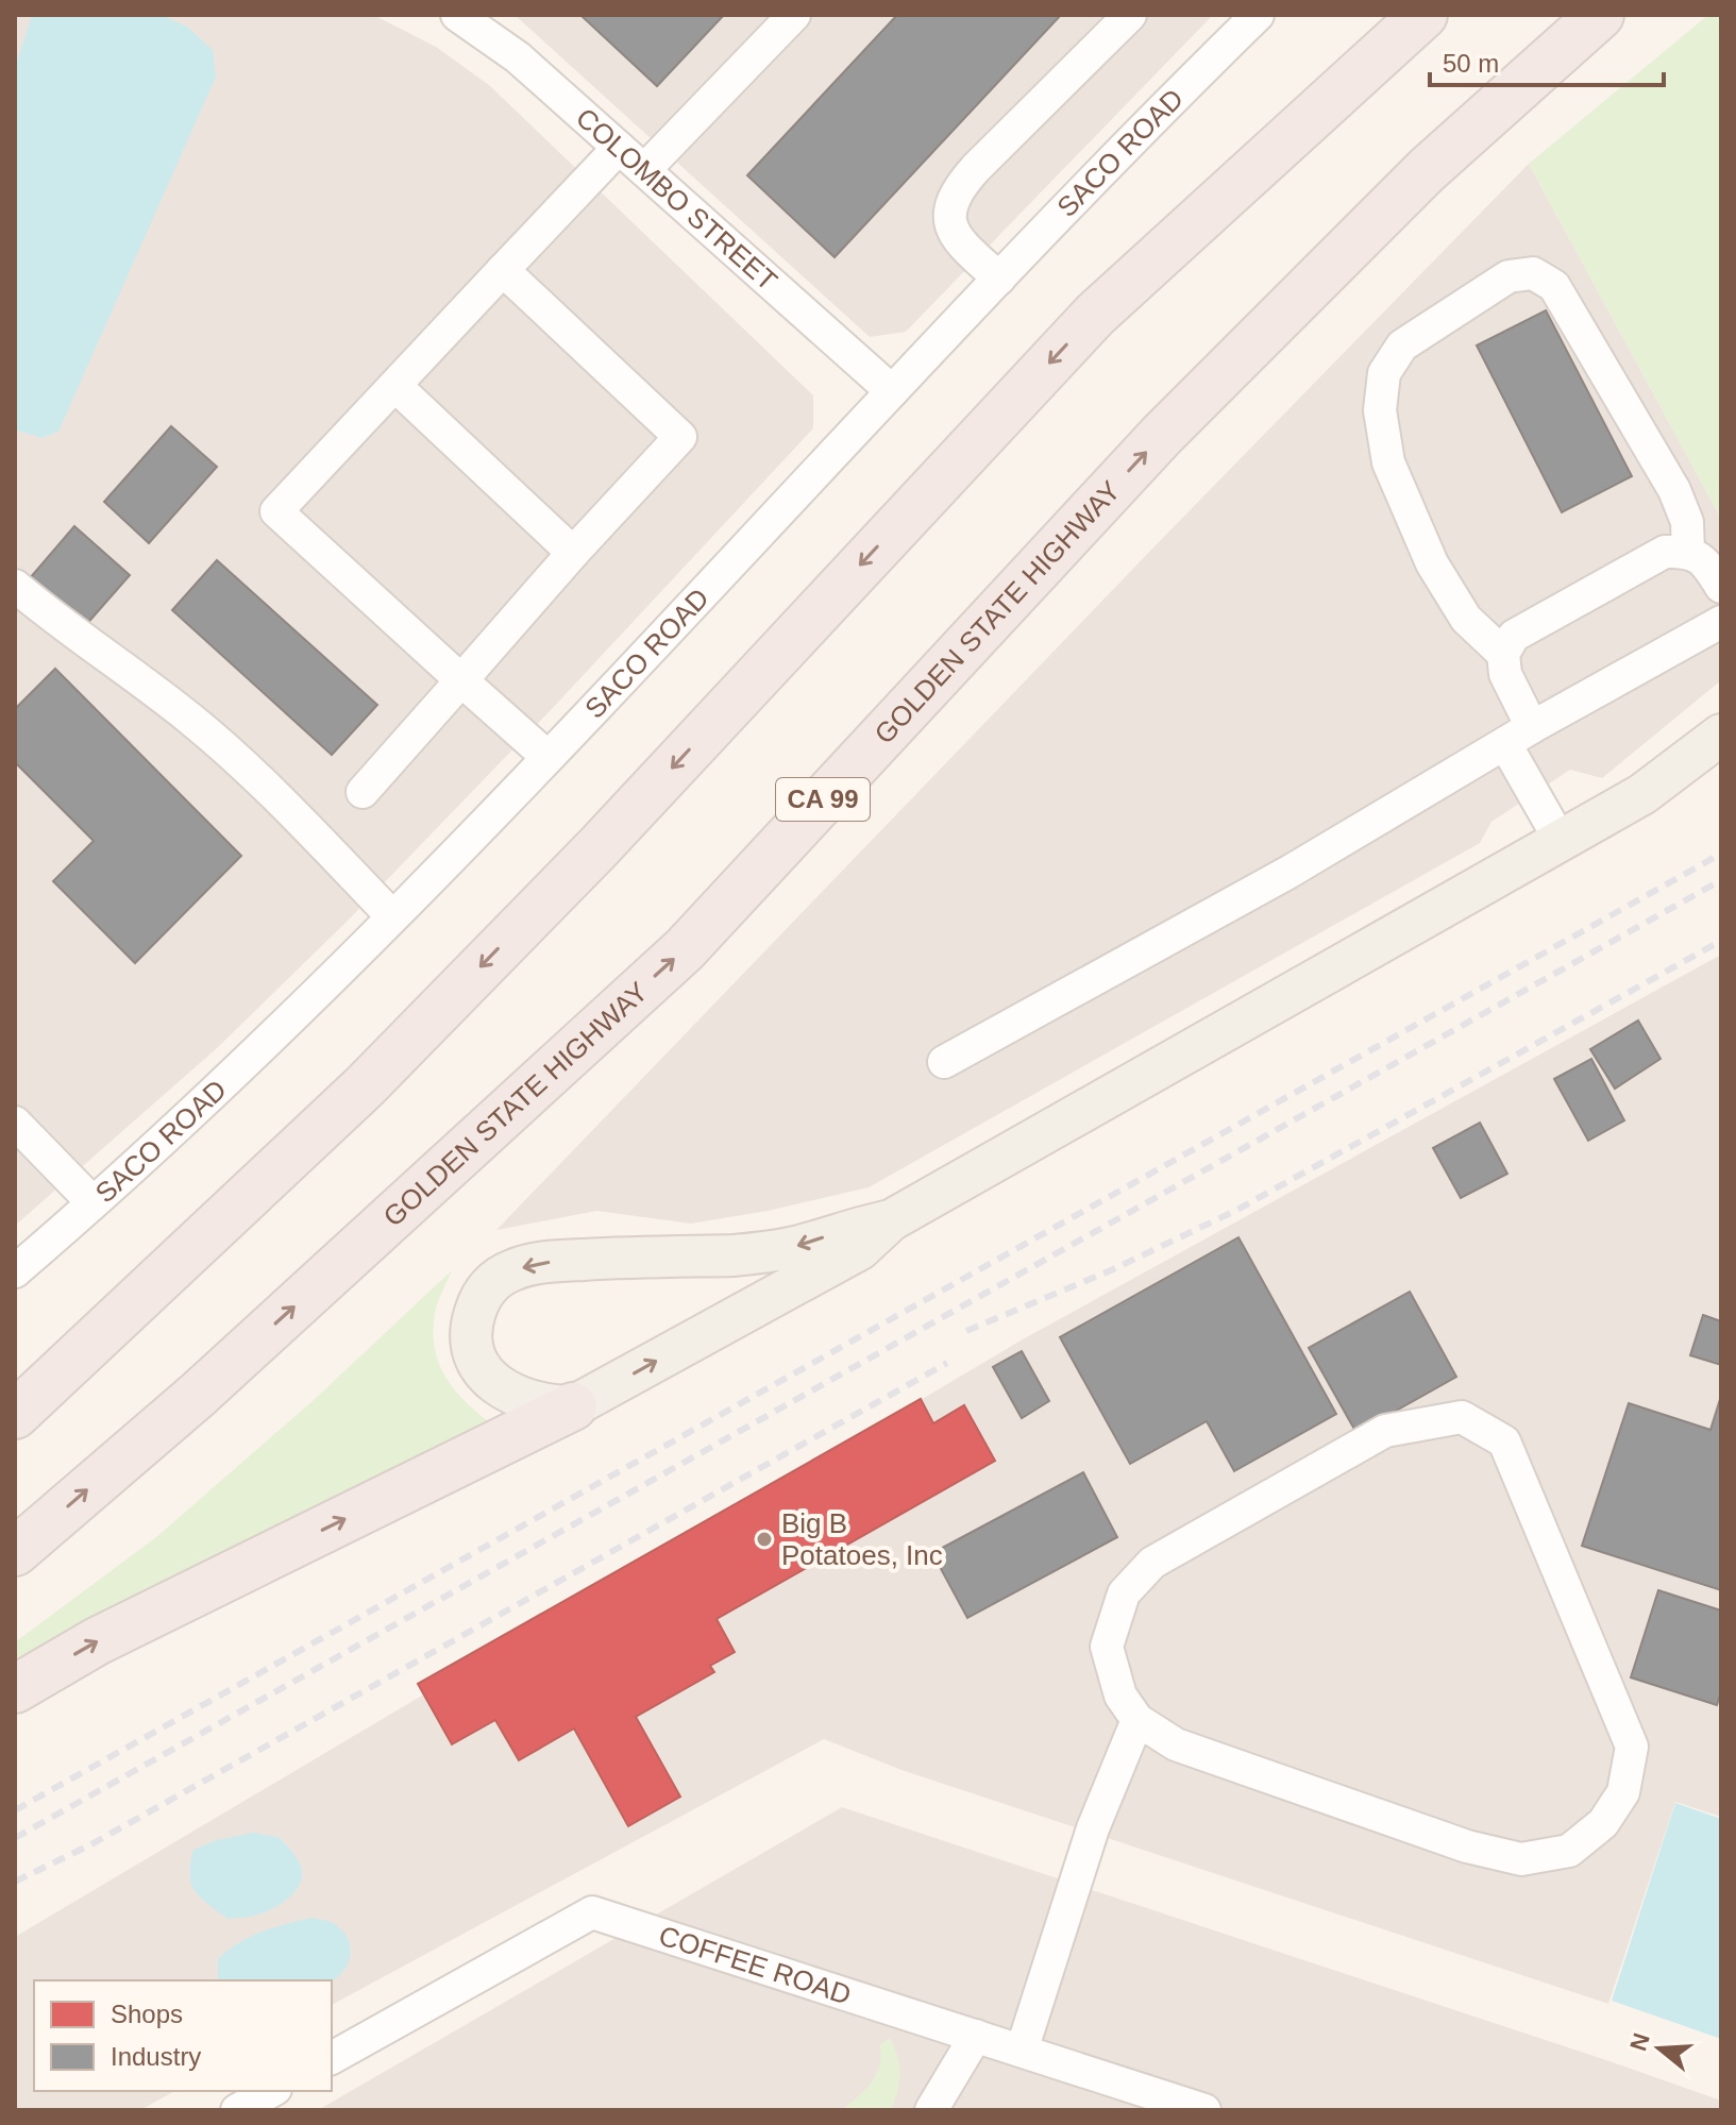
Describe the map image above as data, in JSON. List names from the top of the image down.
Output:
{
  "streets": {
    "highway": ["GOLDEN STATE HIGHWAY", "CA 99"],
    "street": ["SACO ROAD", "COLOMBO STREET", "COFFEE ROAD"]
  },
  "crossings": [
    ["SACO ROAD", "COLOMBO STREET"]
  ],
  "places": ["Big B Potatoes, Inc"],
  "legend": ["Shops", "Industry"],
  "scale_bar": "50 m",
  "north": "left"
}
